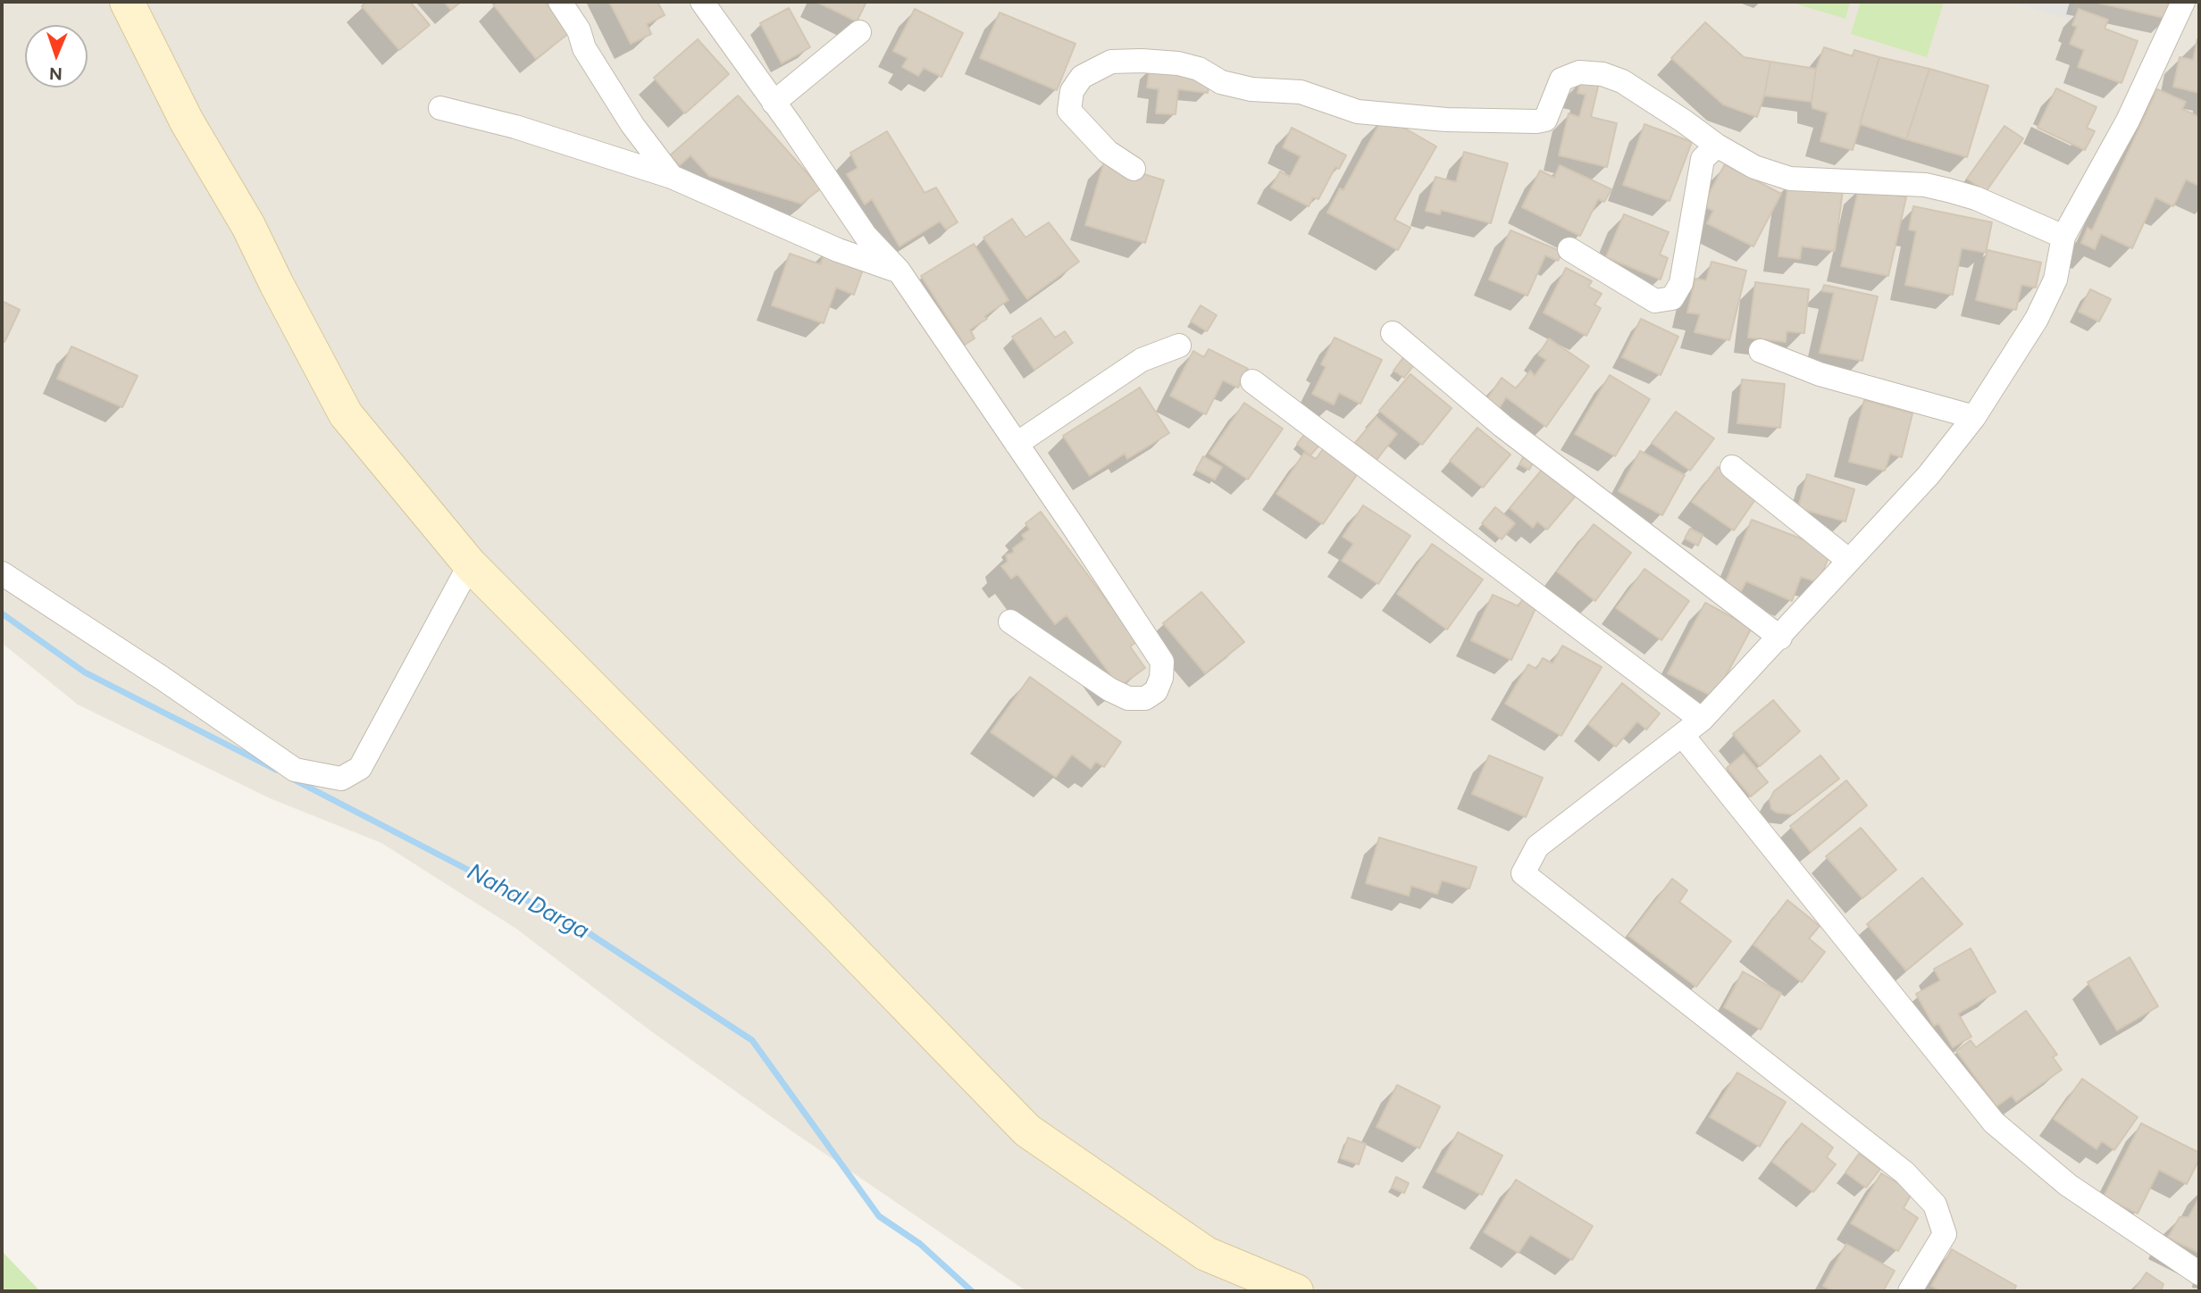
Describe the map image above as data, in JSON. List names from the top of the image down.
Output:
{
  "water": ["Nahal Darga"],
  "north": "bottom"
}
